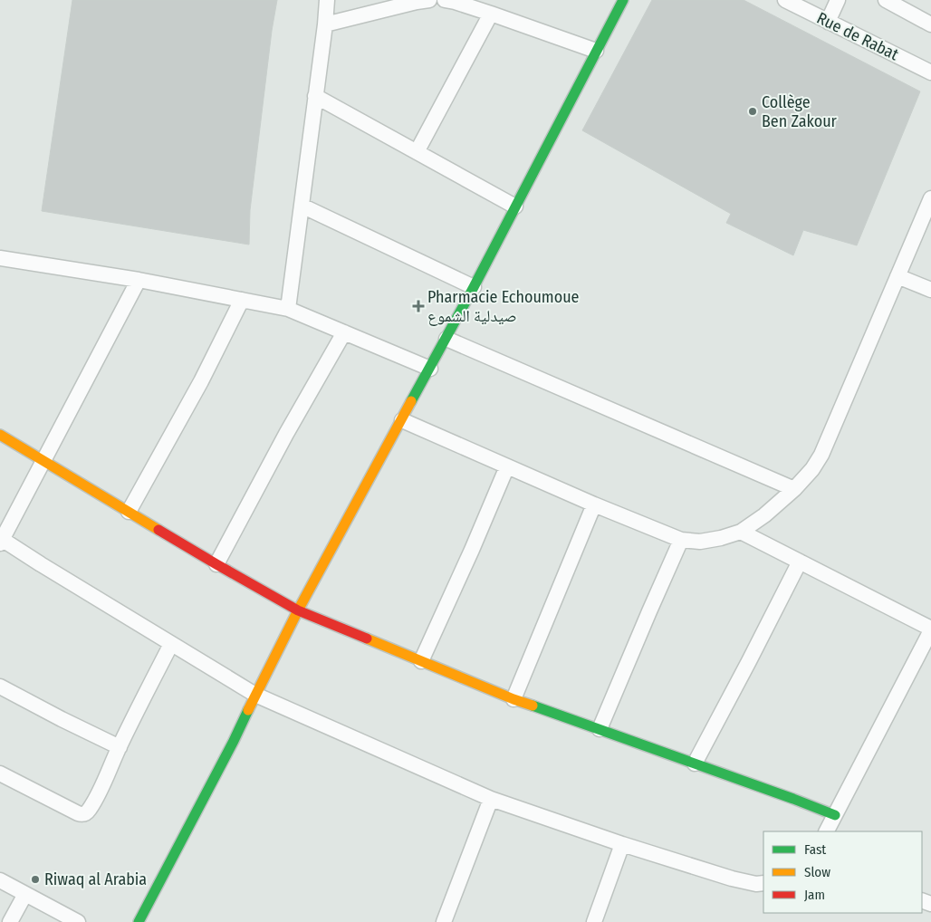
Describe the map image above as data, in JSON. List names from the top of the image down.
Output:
{
  "streets": {
    "street": ["Rue de Rabat"]
  },
  "places": {
    "other": ["Collège Ben Zakour", "Riwaq al Arabia"],
    "health": ["Pharmacie Echoumoue صيدلية الشموع"]
  },
  "legend": ["Fast", "Slow", "Jam"]
}
